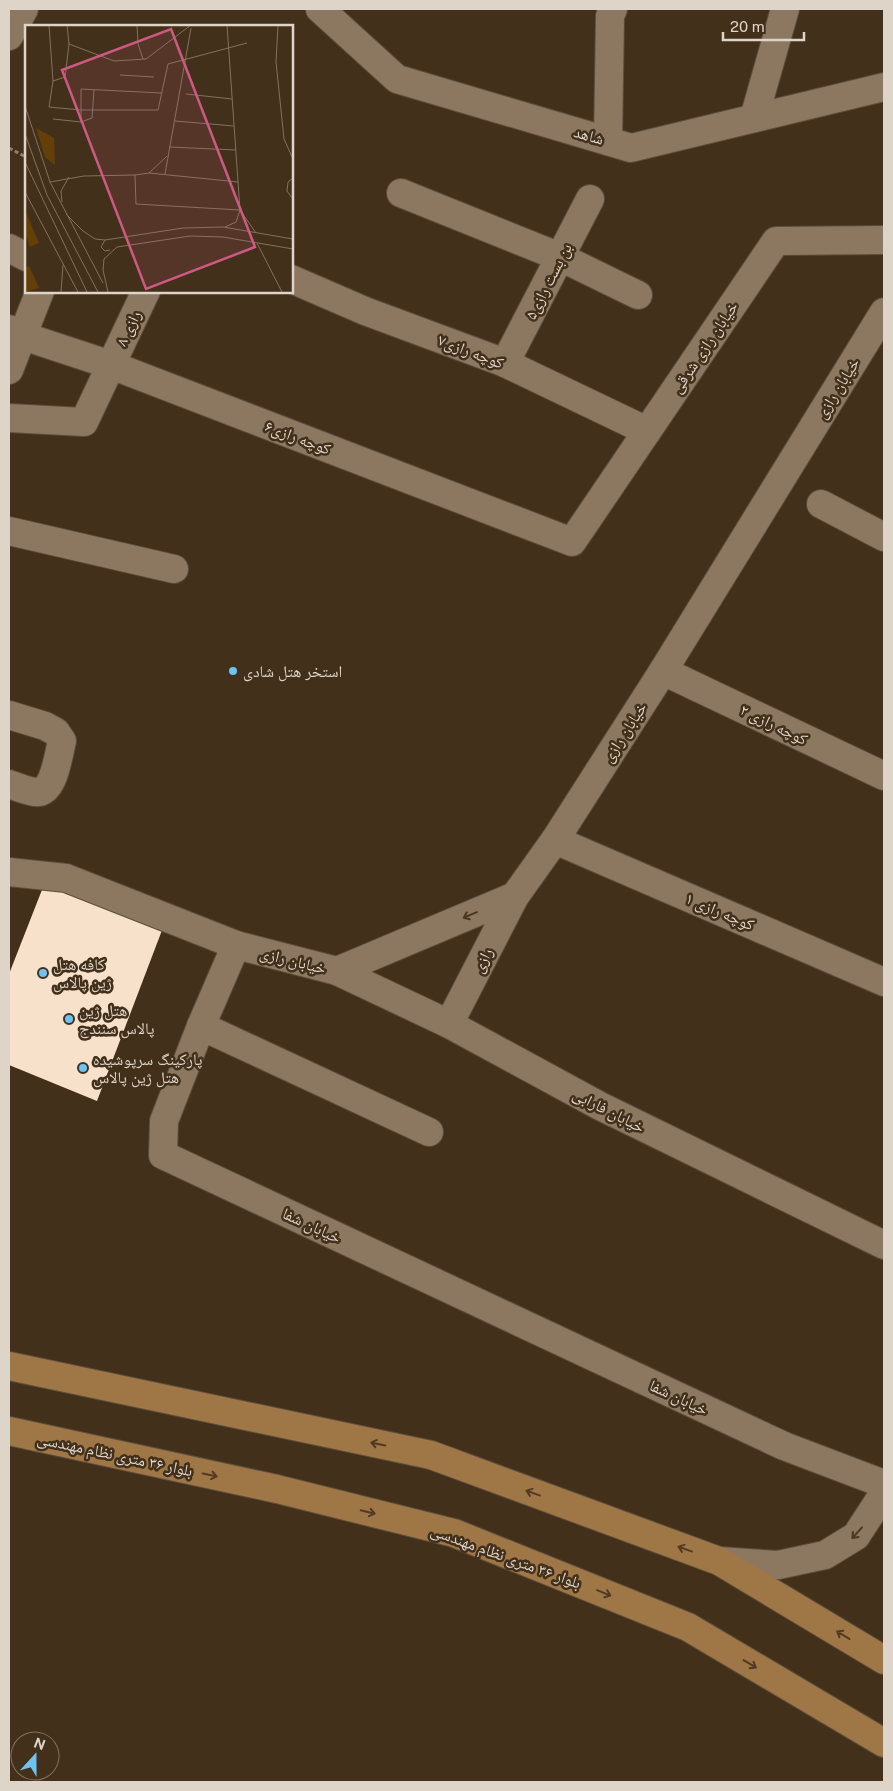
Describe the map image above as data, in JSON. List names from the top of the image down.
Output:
{
  "streets": {
    "main road": ["بلوار ۳۶ متری نظام مهندسی"],
    "street": [
      "شاهد",
      "بن بست رازی۵",
      "رازی ۸",
      "خیابان رازی شرقی",
      "کوچه رازی۷",
      "خیابان رازی",
      "کوچه رازی۶",
      "کوچه رازی ۲",
      "کوچه رازی ۱",
      "رازی",
      "خیابان فارابی",
      "خیابان شفا"
    ]
  },
  "crossings": [
    ["بن بست رازی۵", "کوچه رازی۷"],
    ["رازی ۸", "کوچه رازی۶"],
    ["خیابان رازی شرقی", "کوچه رازی۷"],
    ["خیابان رازی شرقی", "کوچه رازی۶"],
    ["خیابان رازی", "کوچه رازی ۲"],
    ["خیابان رازی", "کوچه رازی ۱"],
    ["خیابان رازی", "رازی"],
    ["خیابان رازی", "خیابان فارابی"],
    ["خیابان رازی", "خیابان شفا"],
    ["رازی", "خیابان فارابی"]
  ],
  "places": [
    "استخر هتل شادی",
    "کافه هتل ژین پالاس",
    "هتل ژین پالاس سنندج",
    "پارکینگ سرپوشیده هتل ژین پالاس"
  ],
  "scale_bar": "20 m",
  "north": "top"
}
